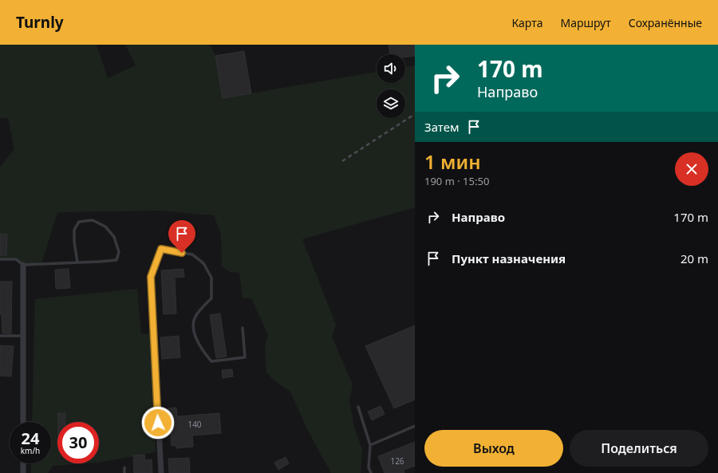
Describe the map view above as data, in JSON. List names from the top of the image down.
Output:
{
  "house_numbers": ["140", "126"],
  "page": {
    "header": "Turnly",
    "nav": ["Карта", "Маршрут", "Сохранённые"],
    "turn": ["170 m", "Направо"],
    "then": "Затем",
    "heading": ["1 мин", "190 m · 15:50"],
    "list": [
      {
        "name": "Направо",
        "value": "170 m"
      },
      {
        "name": "Пункт назначения",
        "value": "20 m"
      }
    ],
    "speed": "24 km/h",
    "limit": "30",
    "buttons": ["Выход", "Поделиться"]
  }
}
